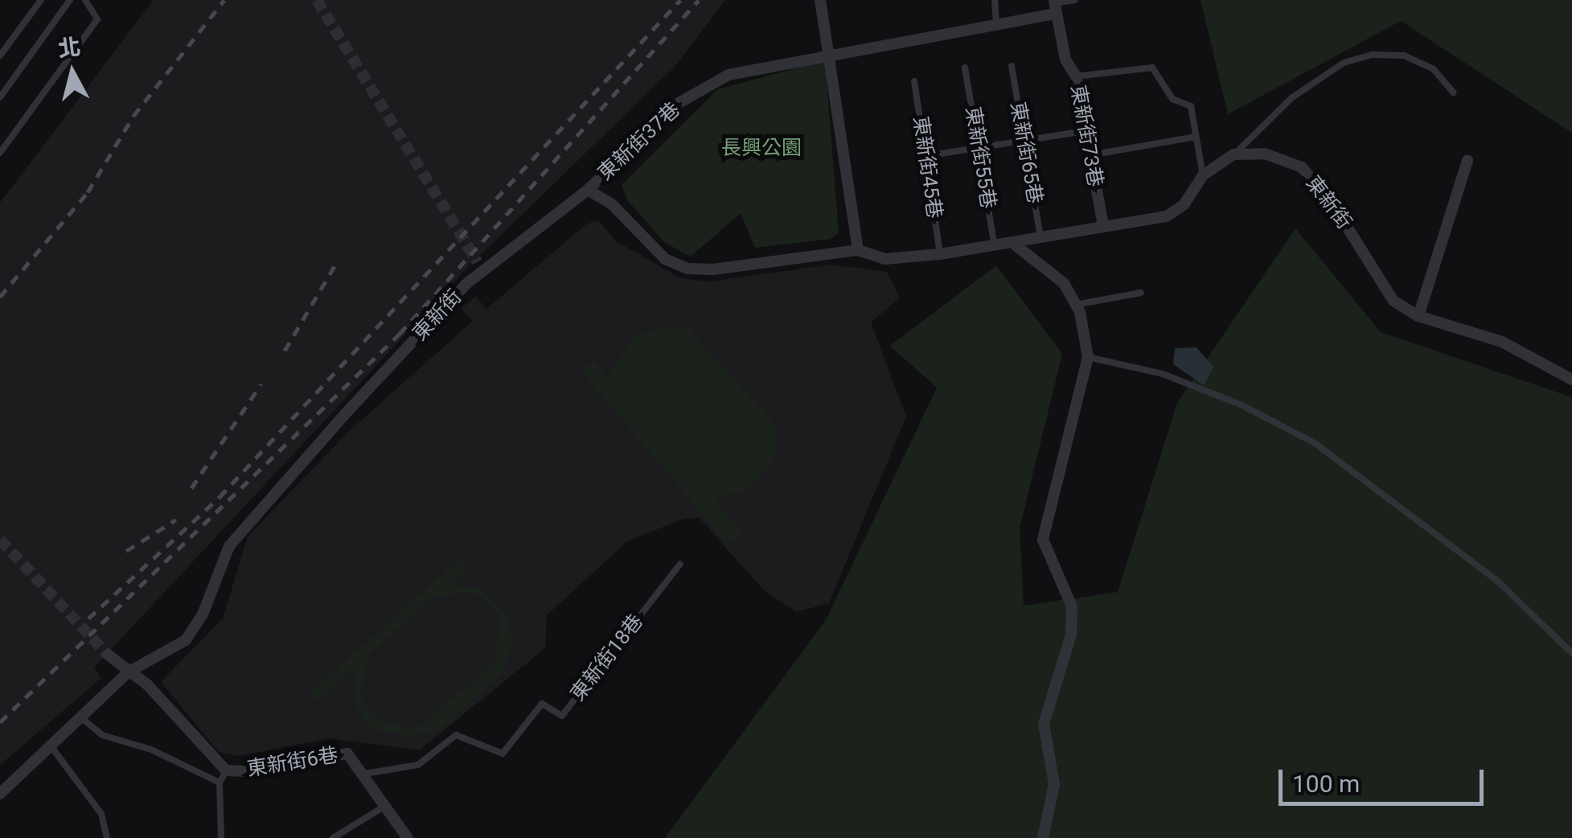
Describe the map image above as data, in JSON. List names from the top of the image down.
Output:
{
  "streets": {
    "street": [
      "東新街73巷",
      "東新街37巷",
      "東新街",
      "東新街6巷"
    ],
    "lane": [
      "東新街65巷",
      "東新街55巷",
      "東新街45巷",
      "東新街18巷"
    ]
  },
  "crossings": [
    ["東新街73巷", "東新街37巷"],
    ["東新街37巷", "東新街"],
    ["東新街", "東新街6巷"],
    ["東新街18巷", "東新街6巷"]
  ],
  "parks": ["長興公園"],
  "scale_bar": "100 m",
  "north": "top"
}
